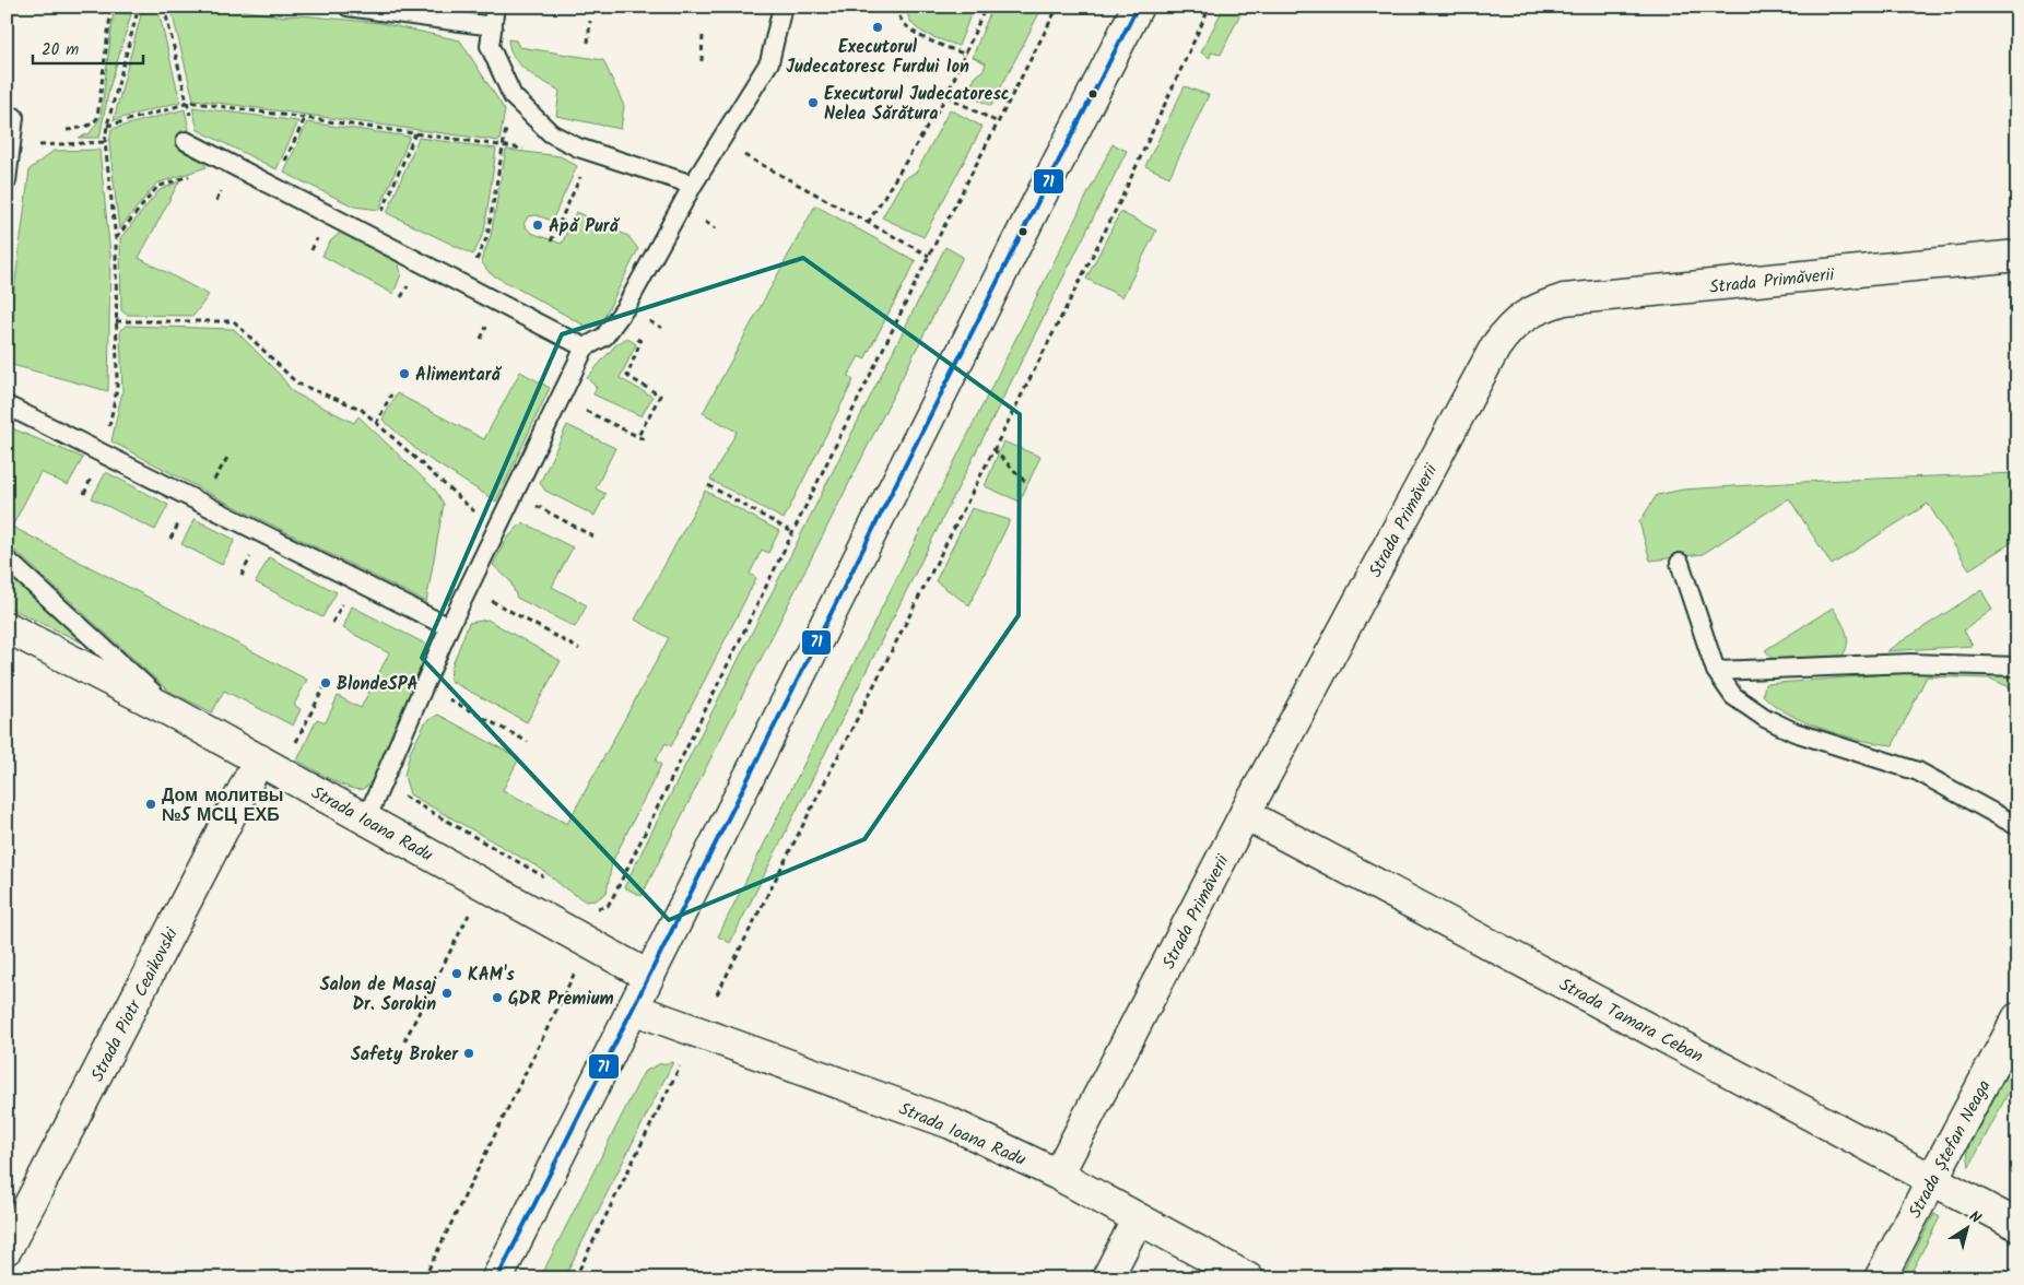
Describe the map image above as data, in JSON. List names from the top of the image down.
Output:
{
  "streets": {
    "street": [
      "Strada Primăverii",
      "Strada Ioana Radu",
      "Strada Piotr Ceaikovski",
      "Strada Tamara Ceban",
      "Strada Ștefan Neaga"
    ]
  },
  "crossings": [
    ["Strada Primăverii", "Strada Ioana Radu"],
    ["Strada Primăverii", "Strada Tamara Ceban"],
    ["Strada Ioana Radu", "Strada Piotr Ceaikovski"],
    ["Strada Tamara Ceban", "Strada Ștefan Neaga"]
  ],
  "places": [
    "Executorul Judecatoresc Furdui Ion",
    "Executorul Judecatoresc Nelea Sărătura",
    "Apă Pură",
    "Alimentară",
    "BlondeSPA",
    "Дом молитвы №5 МСЦ ЕХБ",
    "KAM's",
    "Salon de Masaj Dr. Sorokin",
    "GDR Premium",
    "Safety Broker"
  ],
  "lines": ["transit line 71"],
  "scale_bar": "20 m",
  "north": "top right"
}
